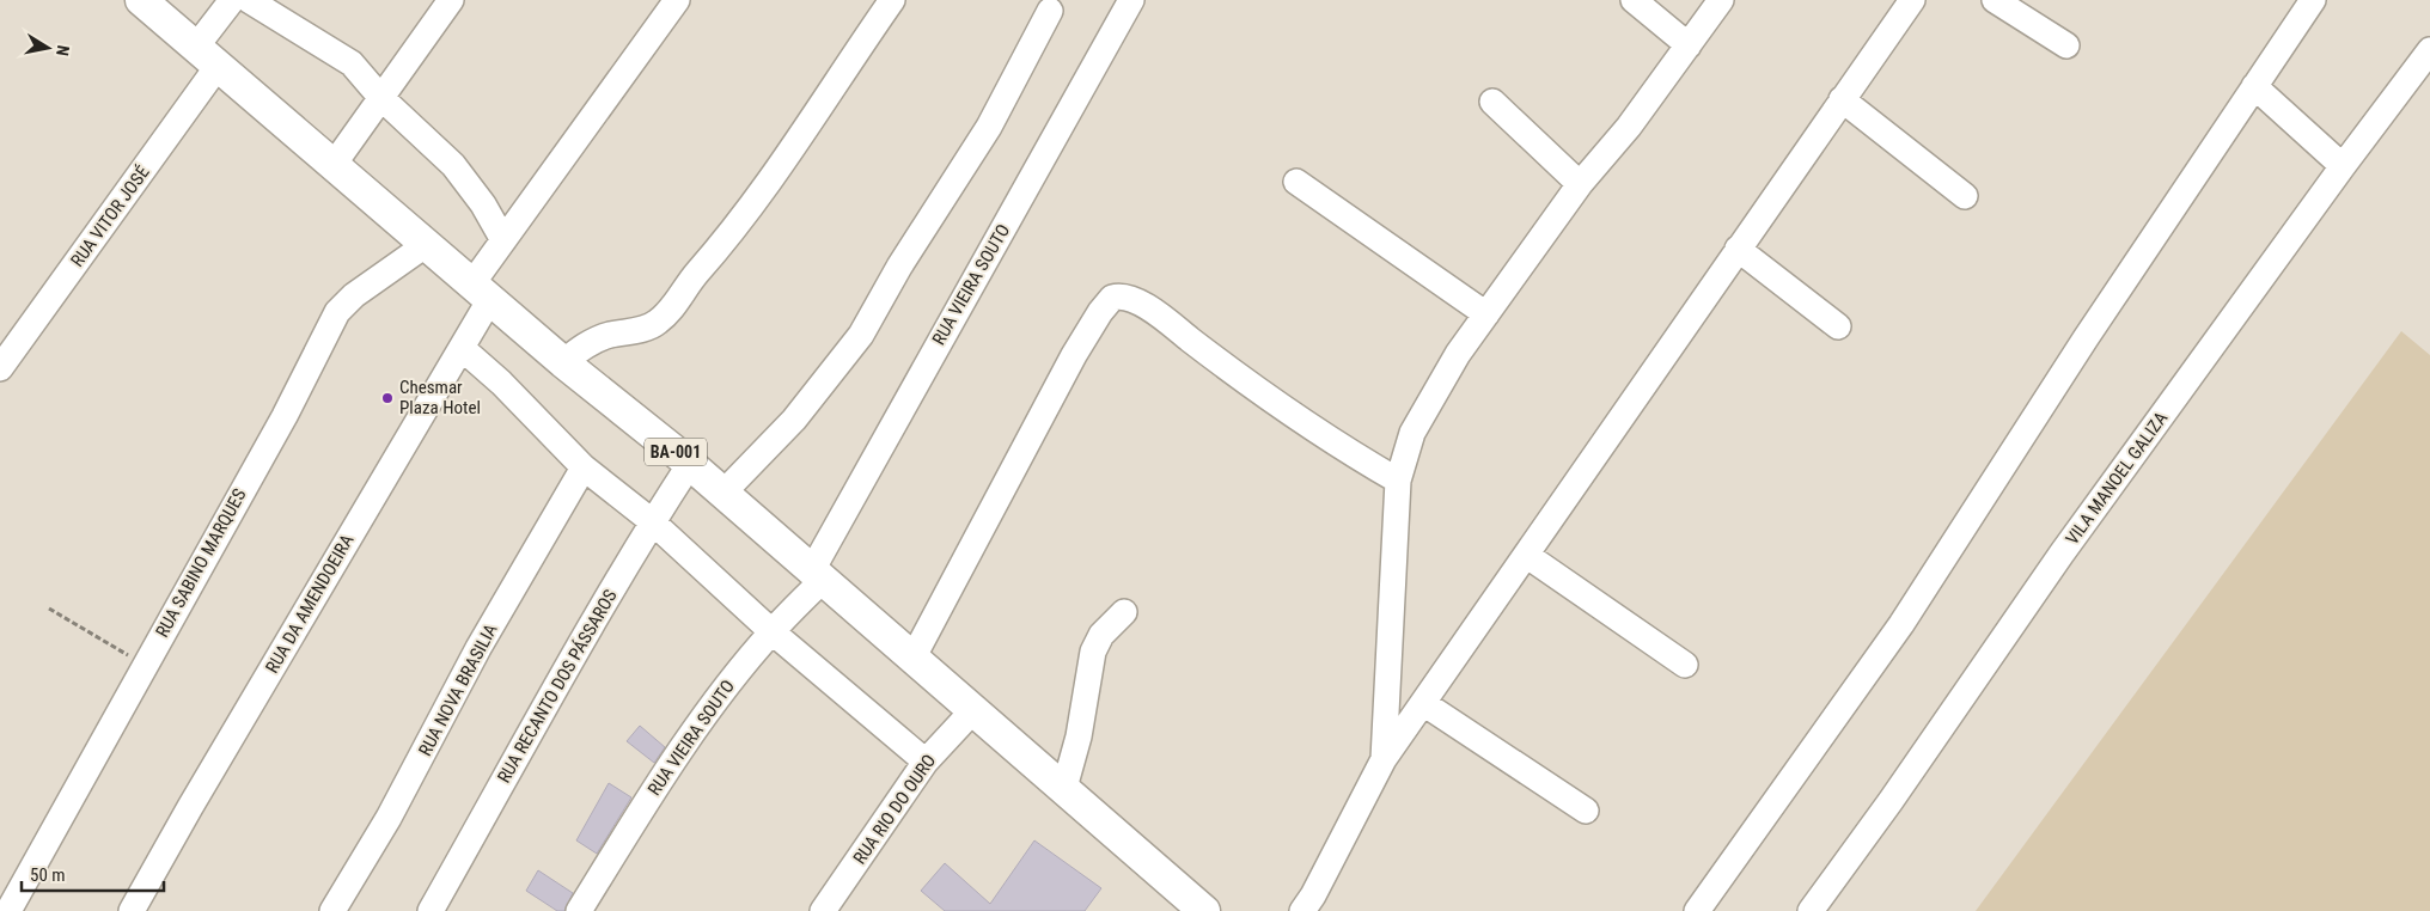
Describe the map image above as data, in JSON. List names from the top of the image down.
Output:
{
  "streets": {
    "main road": ["BA-001"],
    "street": [
      "RUA VITOR JOSÉ",
      "RUA VIEIRA SOUTO",
      "VILA MANOEL GALIZA",
      "RUA SABINO MARQUES",
      "RUA DA AMENDOEIRA",
      "RUA RECANTO DOS PÁSSAROS",
      "RUA NOVA BRASILIA",
      "RUA RIO DO OURO"
    ]
  },
  "crossings": [
    ["RUA VITOR JOSÉ", "BA-001"],
    ["RUA VIEIRA SOUTO", "BA-001"],
    ["BA-001", "RUA SABINO MARQUES"],
    ["BA-001", "RUA DA AMENDOEIRA"],
    ["BA-001", "RUA RECANTO DOS PÁSSAROS"],
    ["BA-001", "RUA RIO DO OURO"]
  ],
  "places": ["Chesmar Plaza Hotel"],
  "scale_bar": "50 m",
  "north": "right"
}
